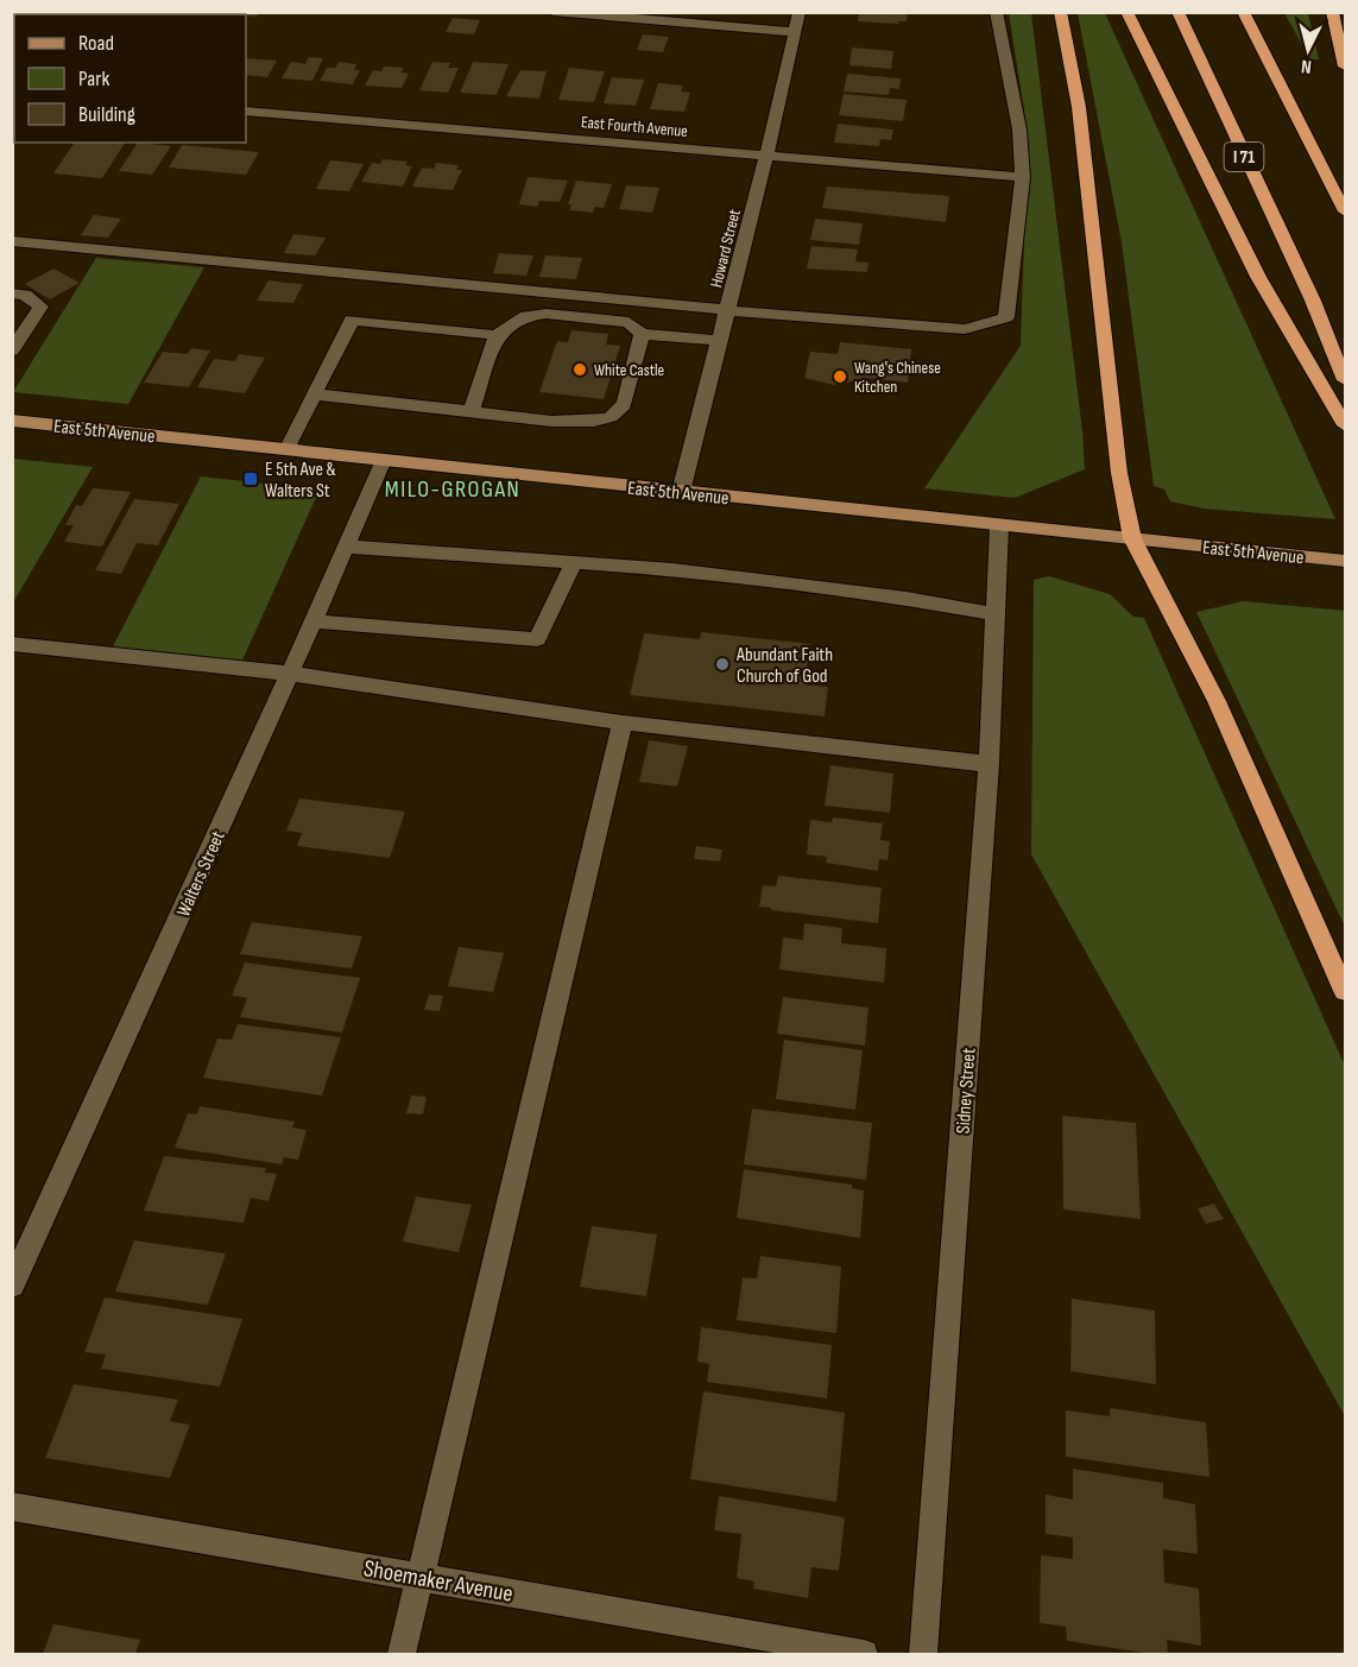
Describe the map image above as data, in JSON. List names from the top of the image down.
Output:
{
  "streets": {
    "highway": ["I 71"],
    "main road": ["East 5th Avenue"],
    "street": [
      "East Fourth Avenue",
      "Howard Street",
      "Walters Street",
      "Sidney Street",
      "Shoemaker Avenue"
    ]
  },
  "crossings": [
    ["East Fourth Avenue", "Howard Street"],
    ["Howard Street", "East 5th Avenue"],
    ["East 5th Avenue", "Walters Street"],
    ["East 5th Avenue", "Sidney Street"]
  ],
  "districts": ["MILO-GROGAN"],
  "places": {
    "other": ["White Castle", "Wang's Chinese Kitchen", "Abundant Faith Church of God"],
    "transit": ["E 5th Ave & Walters St"]
  },
  "legend": ["Road", "Park", "Building"],
  "north": "bottom"
}
